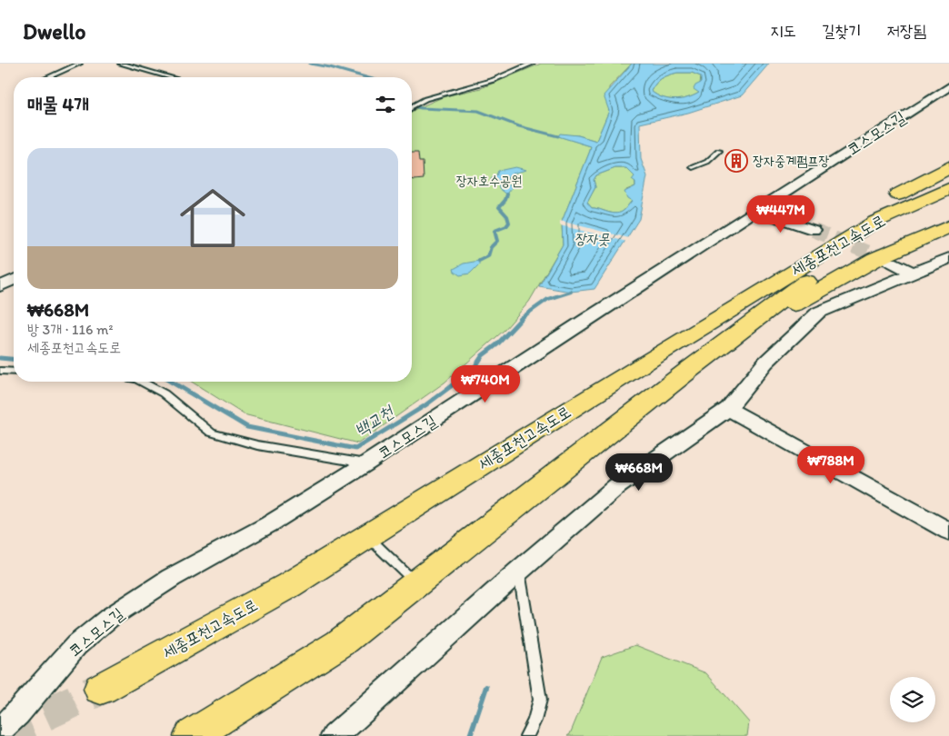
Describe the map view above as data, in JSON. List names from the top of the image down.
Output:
{
  "streets": {
    "highway": ["세종포천고속도로"],
    "street": ["코스모스길"]
  },
  "water": ["장자못", "백교천"],
  "parks": ["장자호수공원"],
  "places": {
    "building": ["장자중계펌프장"]
  },
  "page": {
    "header": "Dwello",
    "nav": ["지도", "길찾기", "저장됨"],
    "heading": "매물 4개",
    "list": [
      {
        "name": "₩668M",
        "note": "방 3개 · 116 m² · 세종포천고속도로"
      }
    ],
    "price": [
      "₩447M",
      "₩740M",
      "₩788M",
      "₩668M"
    ]
  }
}
